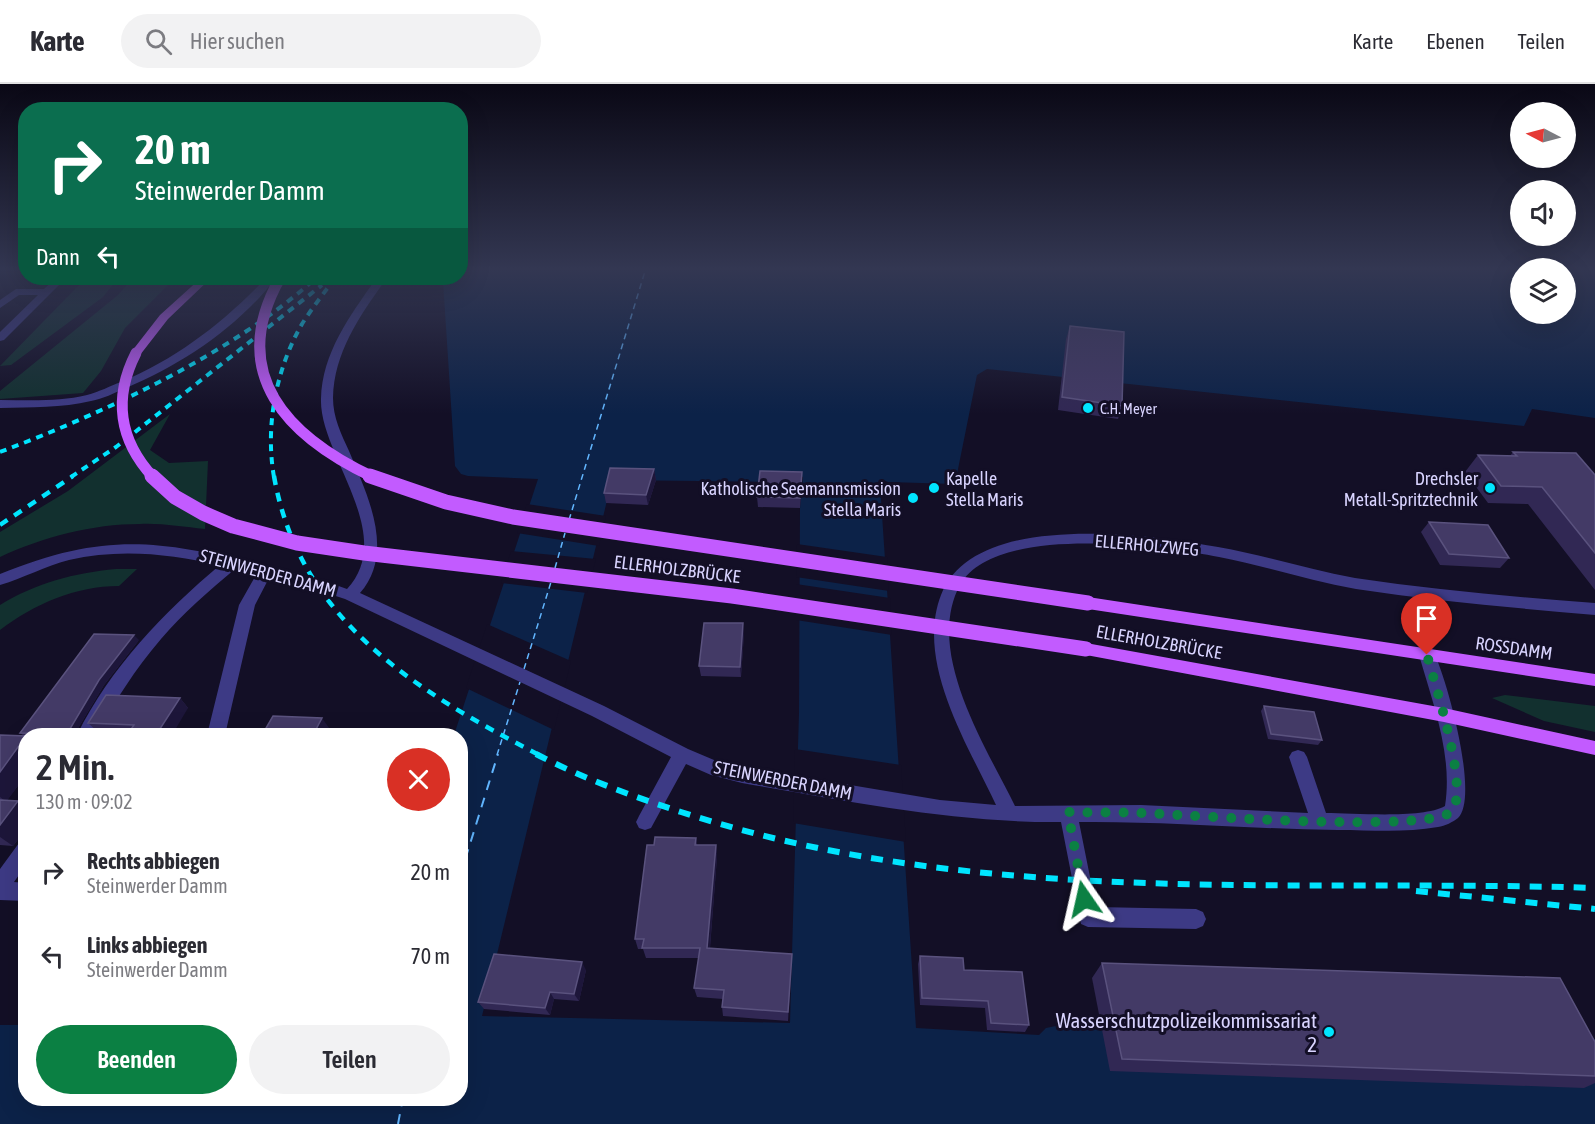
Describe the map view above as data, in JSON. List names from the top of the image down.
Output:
{
  "streets": {
    "main road": ["ELLERHOLZBRÜCKE", "ROSSDAMM"],
    "street": ["ELLERHOLZWEG", "STEINWERDER DAMM"]
  },
  "crossings": [
    ["ELLERHOLZWEG", "STEINWERDER DAMM"],
    ["ELLERHOLZBRÜCKE", "STEINWERDER DAMM"],
    ["ELLERHOLZBRÜCKE", "ROSSDAMM"],
    ["STEINWERDER DAMM", "ROSSDAMM"]
  ],
  "places": [
    "C.H. Meyer",
    "Kapelle Stella Maris",
    "Drechsler Metall-Spritztechnik",
    "Katholische Seemannsmission Stella Maris",
    "Wasserschutzpolizeikommissariat 2"
  ],
  "north": "left",
  "page": {
    "header": "Karte",
    "search": "Hier suchen",
    "nav": ["Karte", "Ebenen", "Teilen"],
    "turn": ["20 m", "Steinwerder Damm"],
    "then": "Dann",
    "heading": ["2 Min.", "130 m · 09:02"],
    "list": [
      {
        "name": "Rechts abbiegen",
        "note": "Steinwerder Damm",
        "value": "20 m"
      },
      {
        "name": "Links abbiegen",
        "note": "Steinwerder Damm",
        "value": "70 m"
      }
    ],
    "buttons": ["Beenden", "Teilen"]
  }
}
